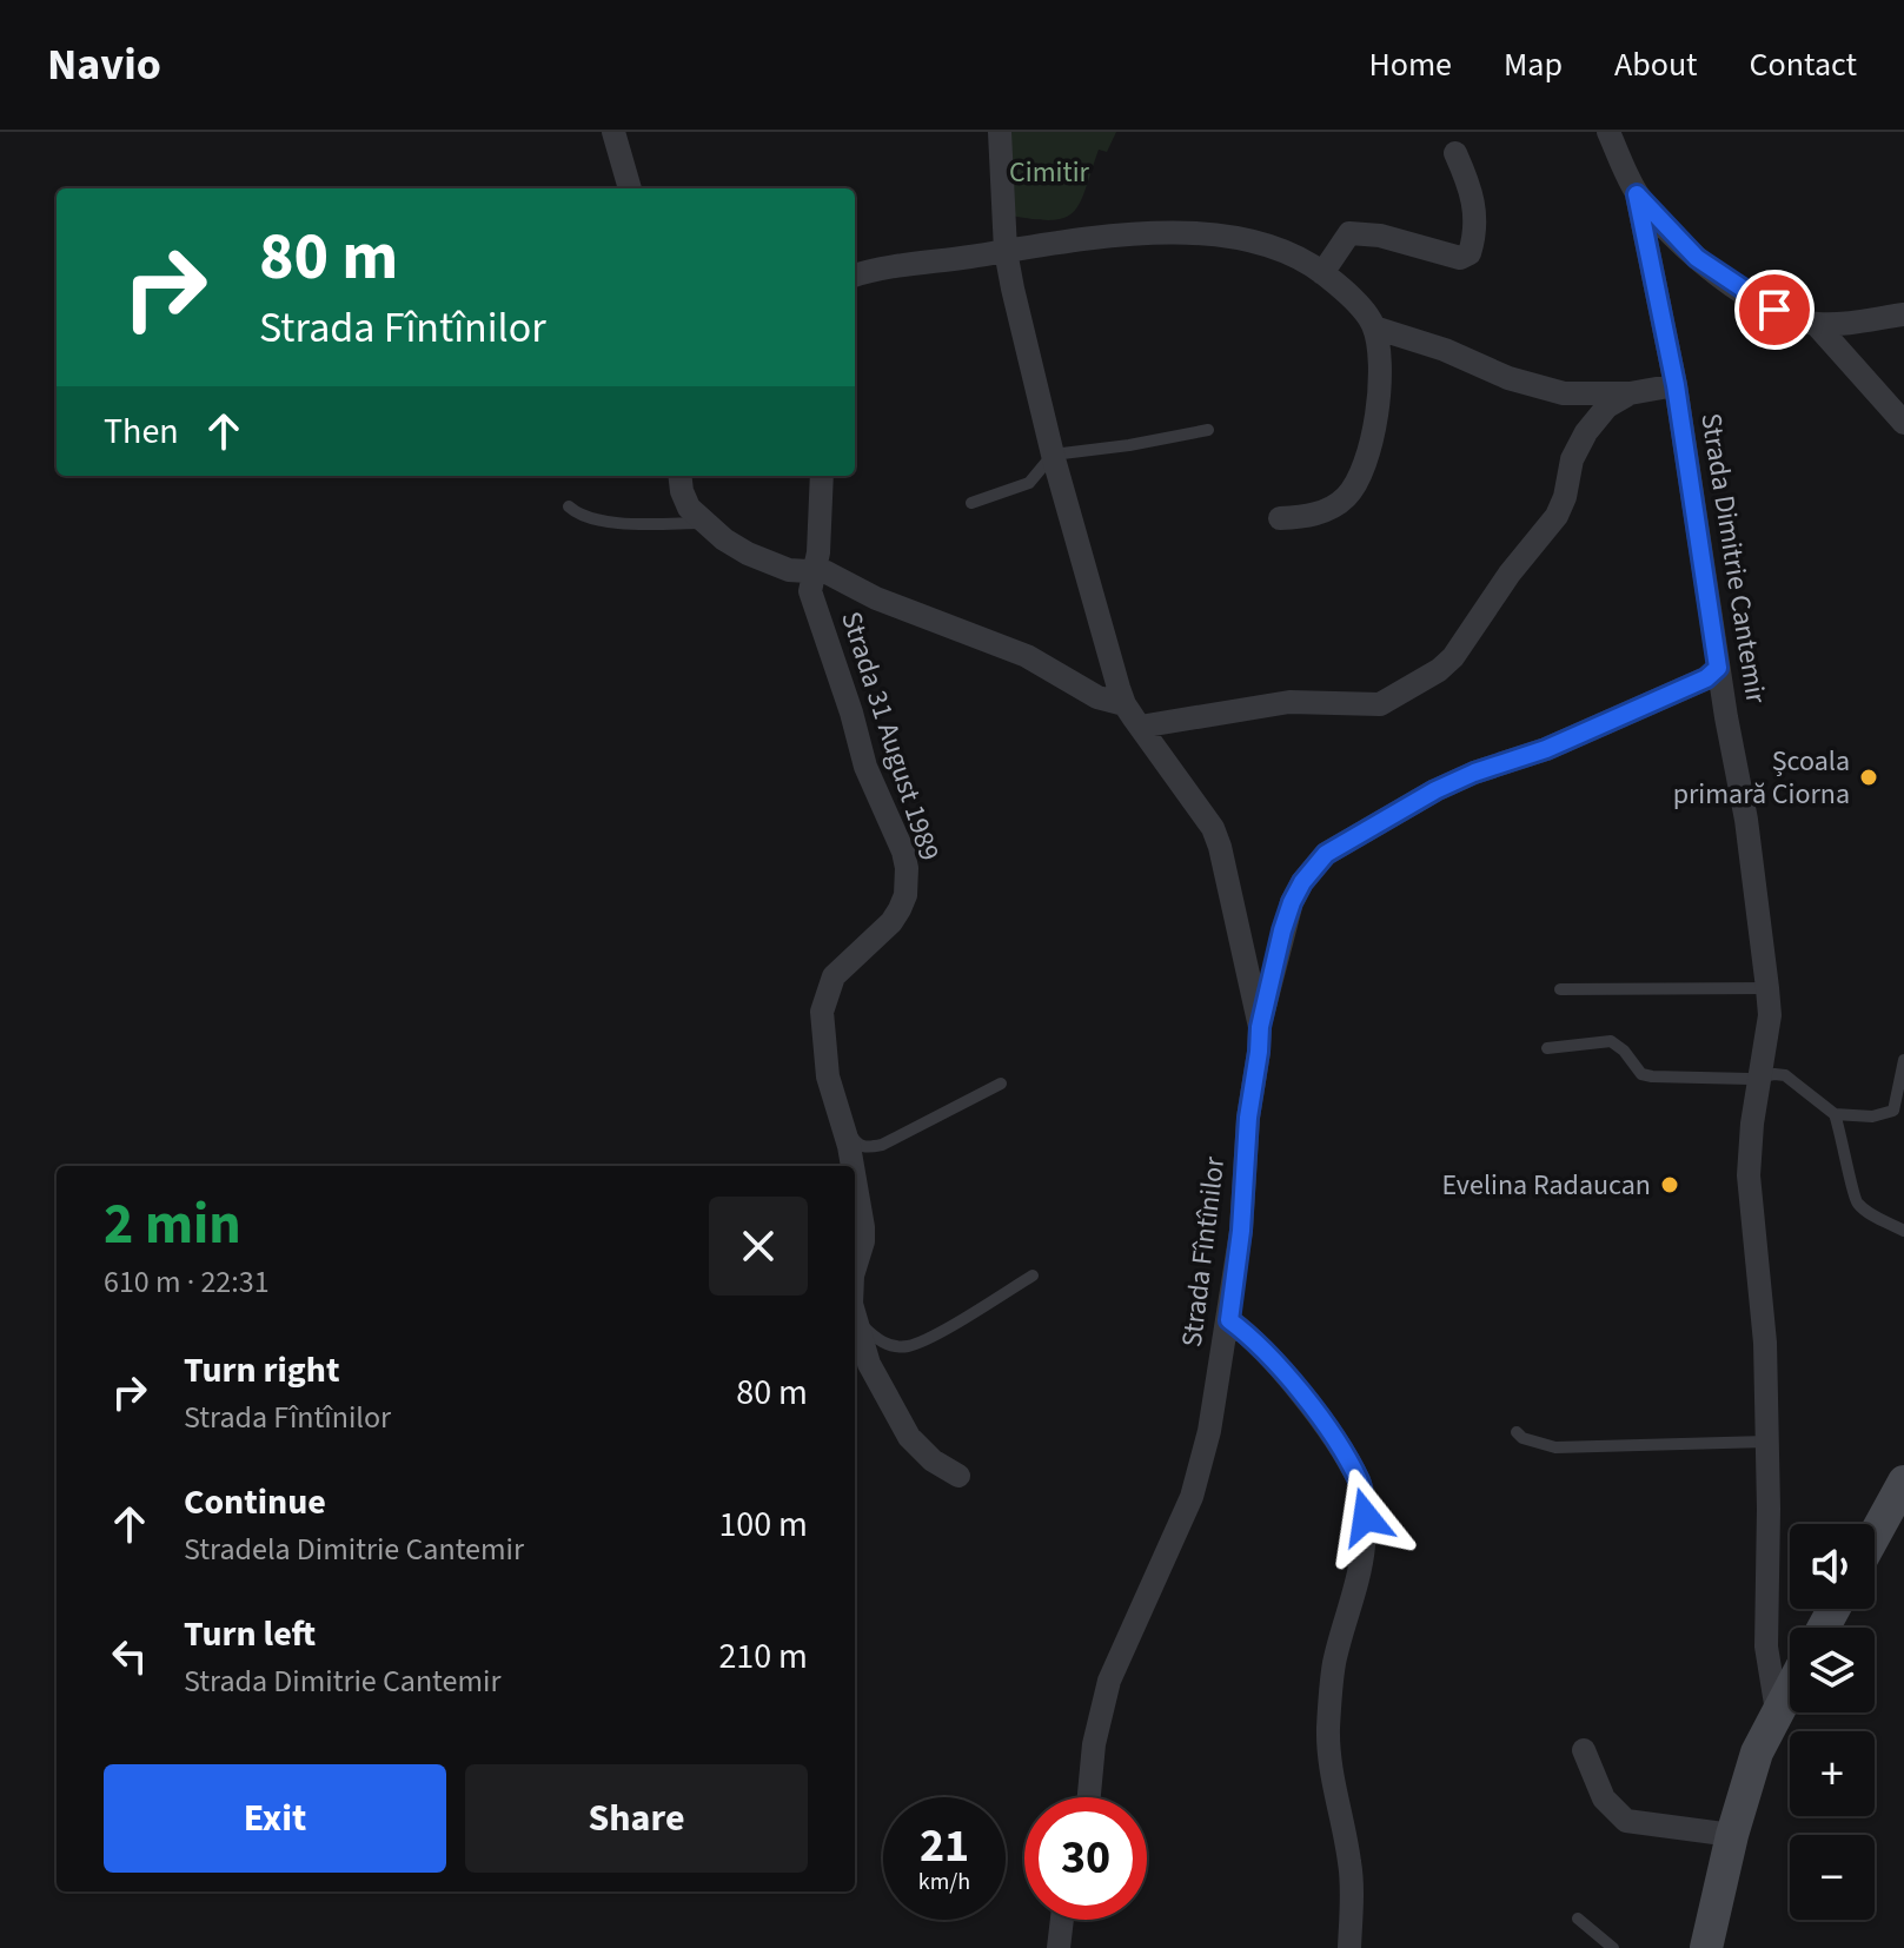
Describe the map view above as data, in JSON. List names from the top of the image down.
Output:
{
  "streets": {
    "street": ["Strada Dimitrie Cantemir", "Strada 31 August 1989", "Strada Fîntînilor"]
  },
  "parks": ["Cimitir"],
  "places": ["Școala primară Ciorna", "Evelina Radaucan"],
  "page": {
    "header": "Navio",
    "nav": [
      "Home",
      "Map",
      "About",
      "Contact"
    ],
    "turn": ["80 m", "Strada Fîntînilor"],
    "then": "Then",
    "heading": ["2 min", "610 m · 22:31"],
    "list": [
      {
        "name": "Turn right",
        "note": "Strada Fîntînilor",
        "value": "80 m"
      },
      {
        "name": "Continue",
        "note": "Stradela Dimitrie Cantemir",
        "value": "100 m"
      },
      {
        "name": "Turn left",
        "note": "Strada Dimitrie Cantemir",
        "value": "210 m"
      }
    ],
    "map_buttons": ["+", "−"],
    "buttons": ["Exit", "Share"],
    "speed": "21 km/h",
    "limit": "30"
  }
}
